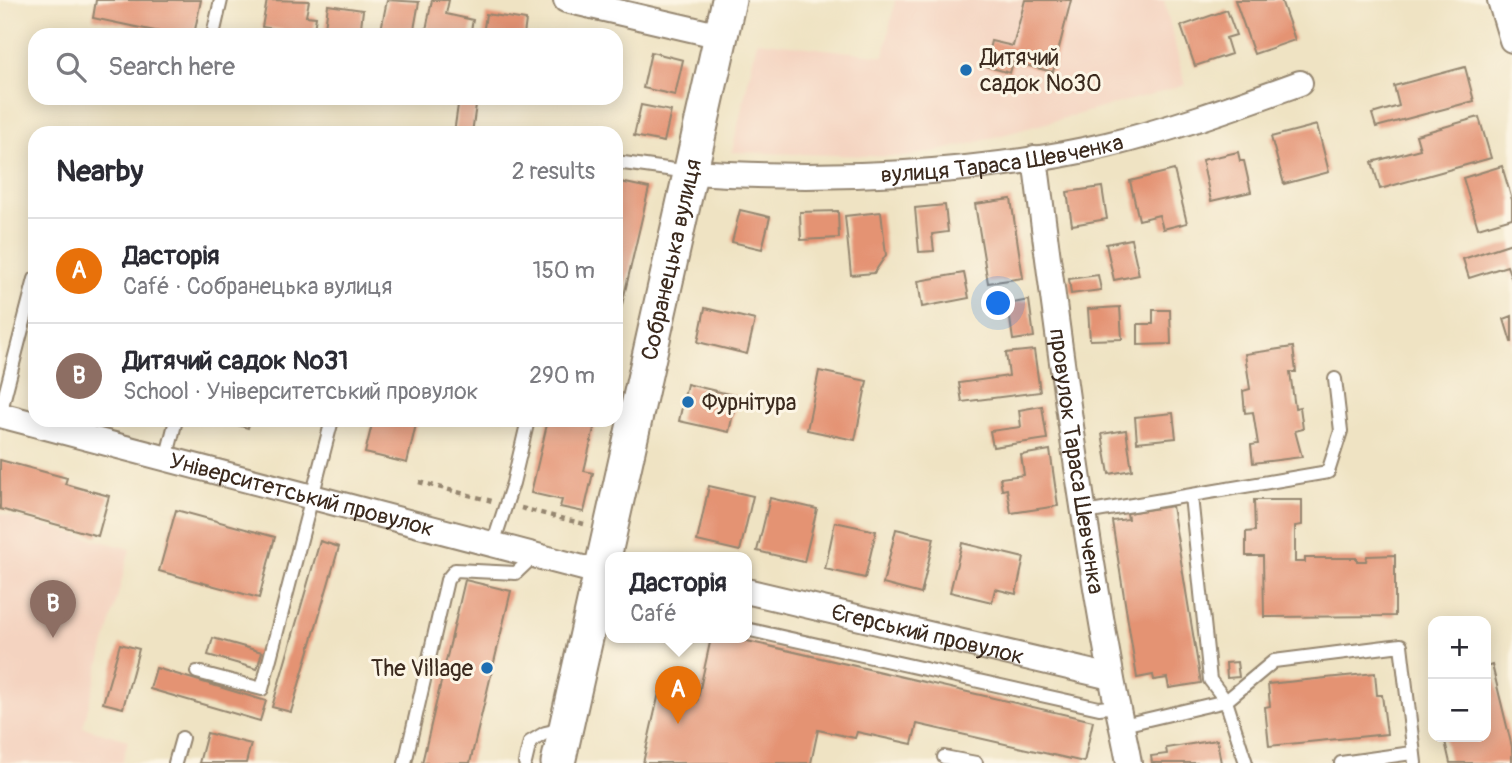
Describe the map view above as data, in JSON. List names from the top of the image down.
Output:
{
  "streets": {
    "main road": ["Собранецька вулиця"],
    "street": [
      "вулиця Тараса Шевченка",
      "провулок Тараса Шевченка",
      "Університетський провулок",
      "Єгерський провулок"
    ]
  },
  "crossings": [
    ["вулиця Тараса Шевченка", "Собранецька вулиця"],
    ["вулиця Тараса Шевченка", "провулок Тараса Шевченка"],
    ["Собранецька вулиця", "Університетський провулок"],
    ["провулок Тараса Шевченка", "Єгерський провулок"]
  ],
  "places": ["Дитячий садок №30", "Фурнітура", "The Village"],
  "page": {
    "search": "Search here",
    "heading": ["Nearby", "2 results"],
    "list": [
      {
        "mark": "A",
        "name": "Дасторія",
        "note": "Café · Собранецька вулиця",
        "value": "150 m"
      },
      {
        "mark": "B",
        "name": "Дитячий садок №31",
        "note": "School · Університетський провулок",
        "value": "290 m"
      }
    ],
    "popup": ["Дасторія", "Café"],
    "pins": ["B", "A"],
    "map_buttons": ["+", "−"]
  }
}
